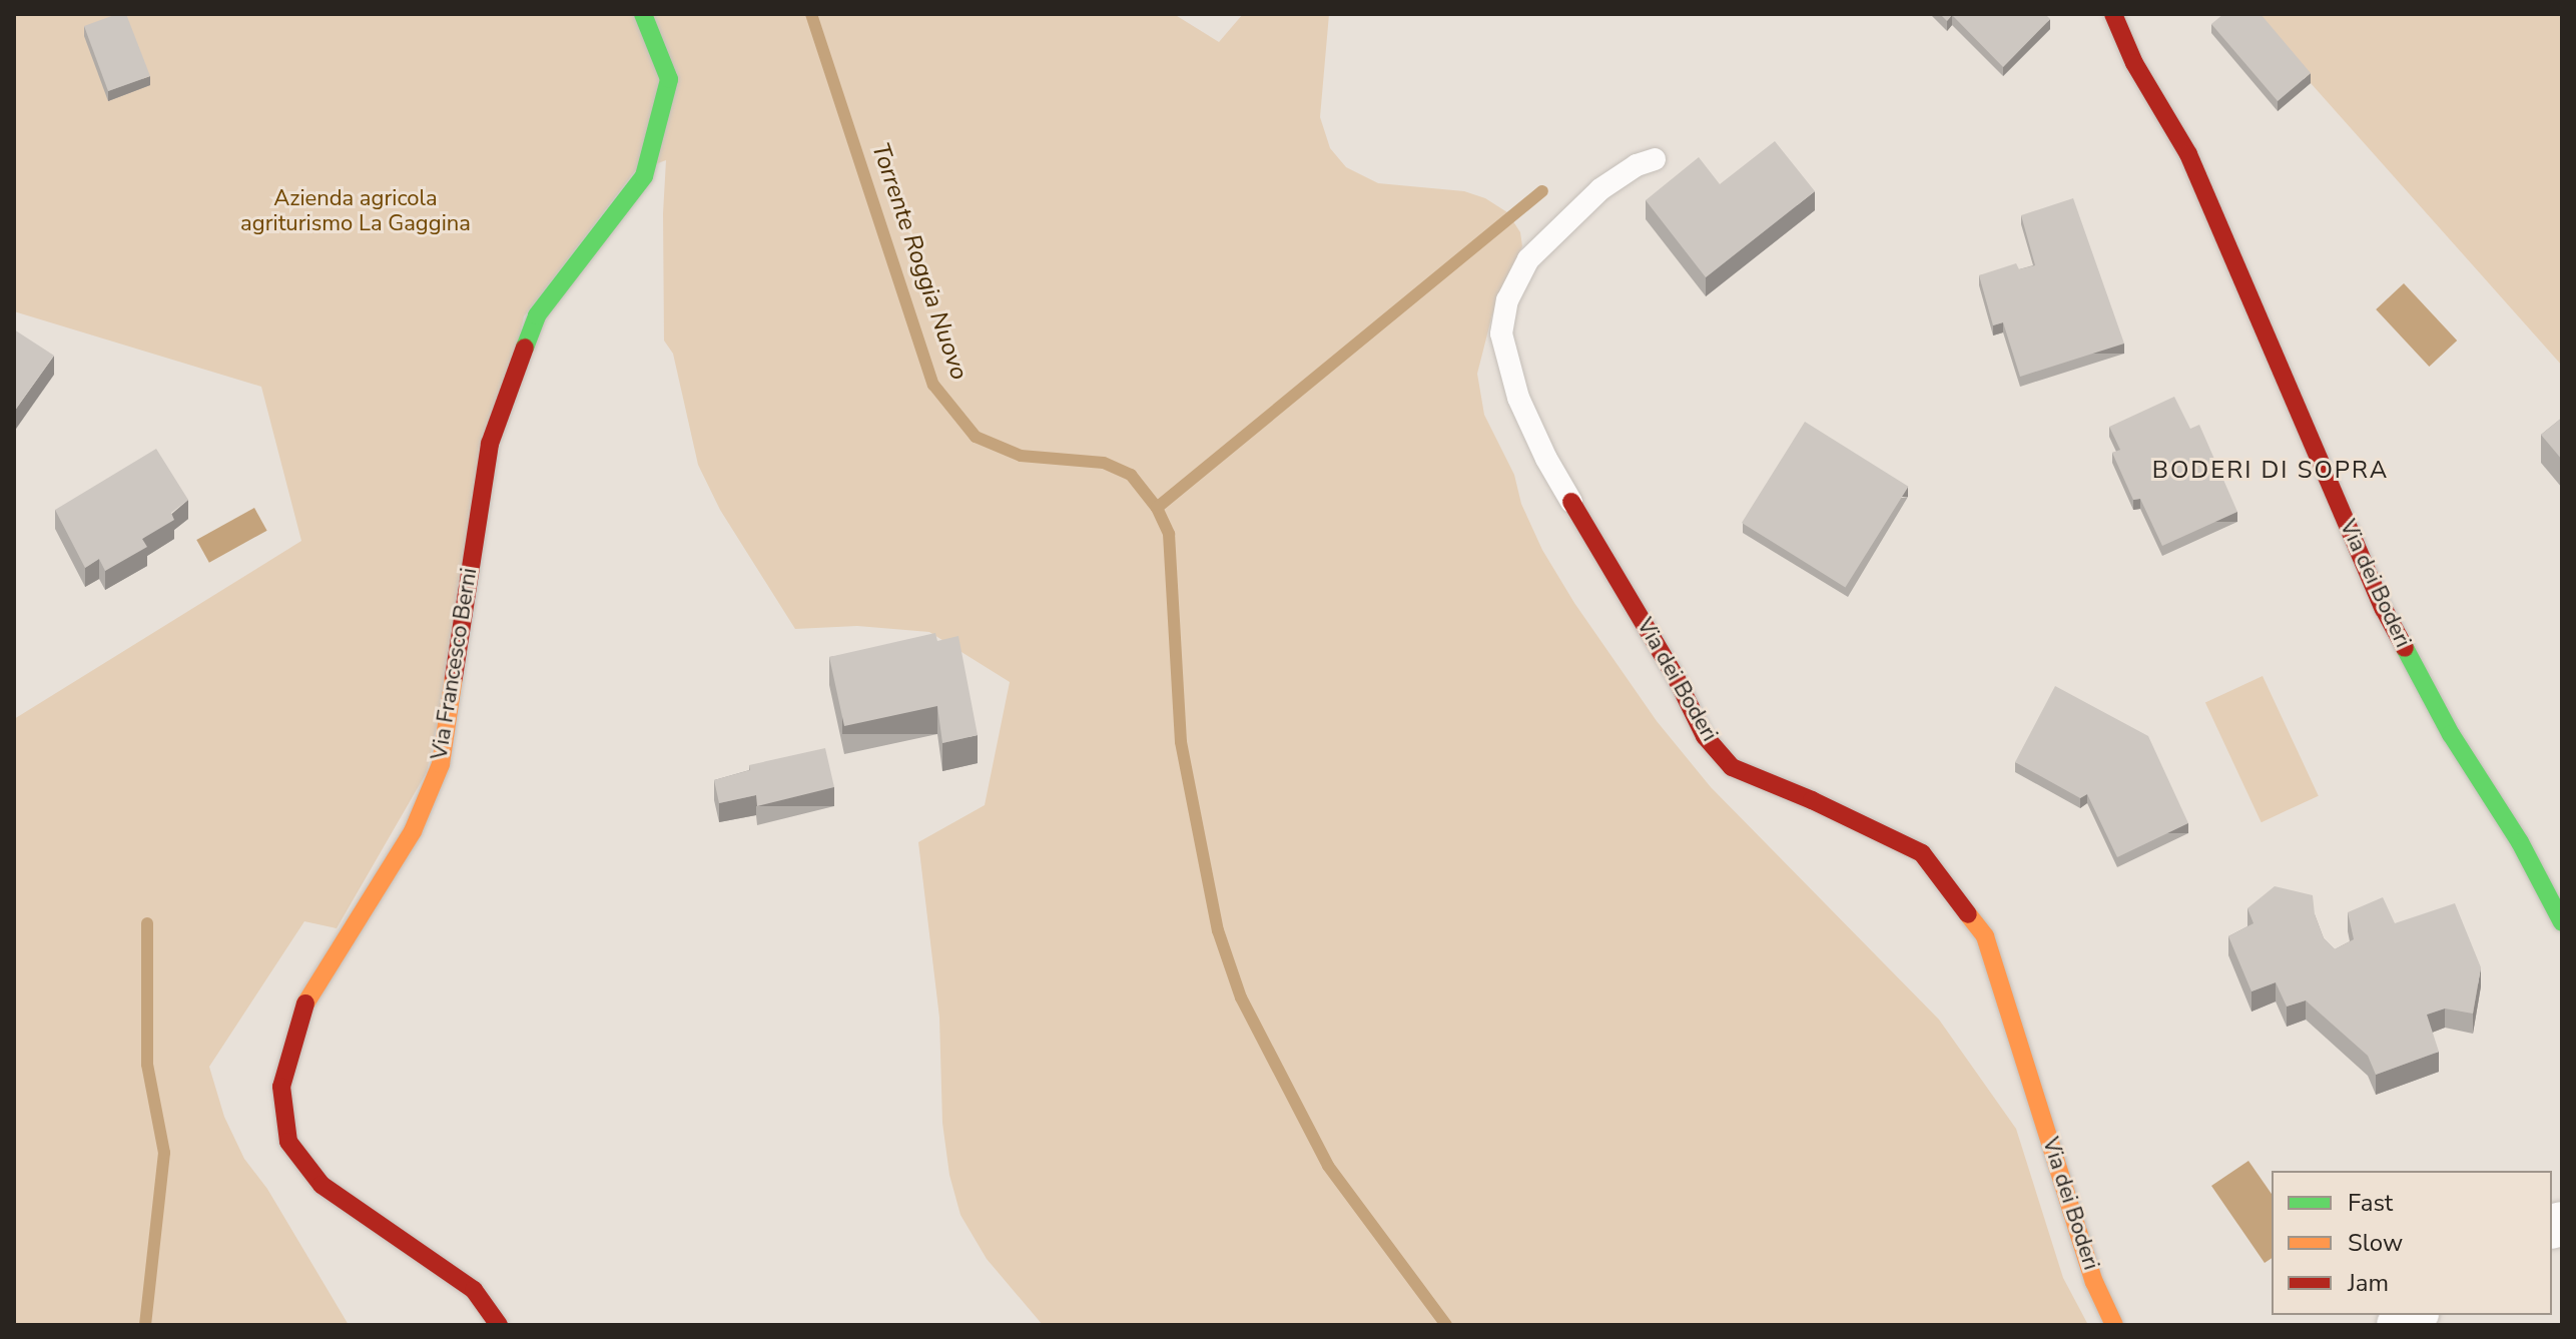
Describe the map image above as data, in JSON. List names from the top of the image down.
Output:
{
  "streets": {
    "street": ["Via dei Boderi", "Via Francesco Berni"]
  },
  "districts": ["BODERI DI SOPRA"],
  "water": ["Torrente Roggia Nuovo"],
  "parks": ["Azienda agricola agriturismo La Gaggina"],
  "legend": ["Fast", "Slow", "Jam"]
}
